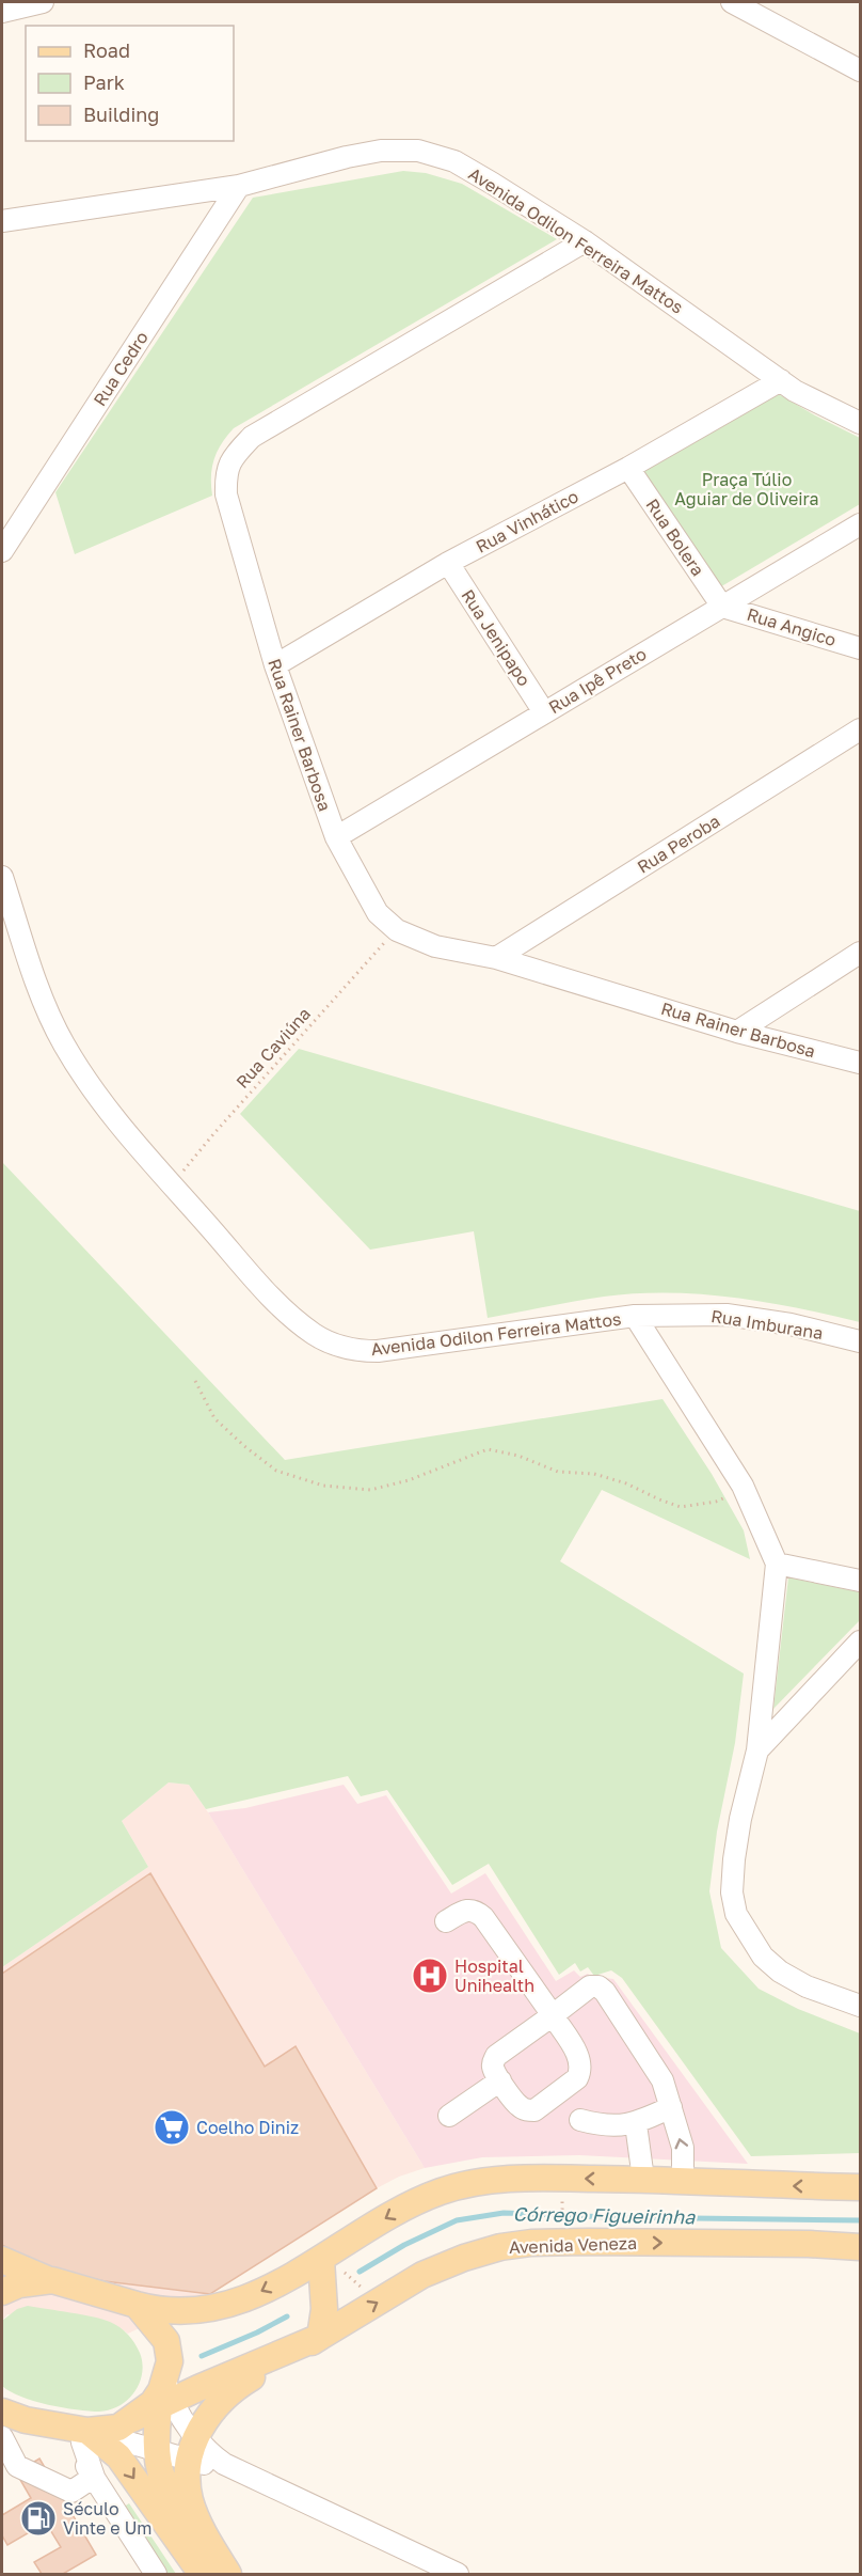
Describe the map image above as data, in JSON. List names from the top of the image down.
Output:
{
  "streets": {
    "main road": ["Avenida Veneza"],
    "street": [
      "Avenida Odilon Ferreira Mattos",
      "Rua Cedro",
      "Rua Vinhático",
      "Rua Bolera",
      "Rua Angico",
      "Rua Jenipapo",
      "Rua Ipê Preto",
      "Rua Rainer Barbosa",
      "Rua Peroba",
      "Rua Imburana"
    ],
    "path": ["Rua Caviúna"]
  },
  "crossings": [
    ["Avenida Odilon Ferreira Mattos", "Rua Cedro"],
    ["Avenida Odilon Ferreira Mattos", "Rua Vinhático"],
    ["Avenida Odilon Ferreira Mattos", "Rua Rainer Barbosa"],
    ["Avenida Odilon Ferreira Mattos", "Rua Caviúna"],
    ["Avenida Odilon Ferreira Mattos", "Rua Imburana"],
    ["Rua Vinhático", "Rua Bolera"],
    ["Rua Vinhático", "Rua Jenipapo"],
    ["Rua Vinhático", "Rua Rainer Barbosa"],
    ["Rua Bolera", "Rua Angico"],
    ["Rua Bolera", "Rua Ipê Preto"],
    ["Rua Angico", "Rua Ipê Preto"],
    ["Rua Jenipapo", "Rua Ipê Preto"],
    ["Rua Ipê Preto", "Rua Rainer Barbosa"],
    ["Rua Rainer Barbosa", "Rua Peroba"],
    ["Rua Rainer Barbosa", "Rua Caviúna"]
  ],
  "water": ["Córrego Figueirinha"],
  "parks": ["Praça Túlio Aguiar de Oliveira"],
  "places": {
    "hospital": ["Hospital Unihealth"],
    "supermarket": ["Coelho Diniz"],
    "fuel station": ["Século Vinte e Um"]
  },
  "legend": ["Road", "Park", "Building"]
}
